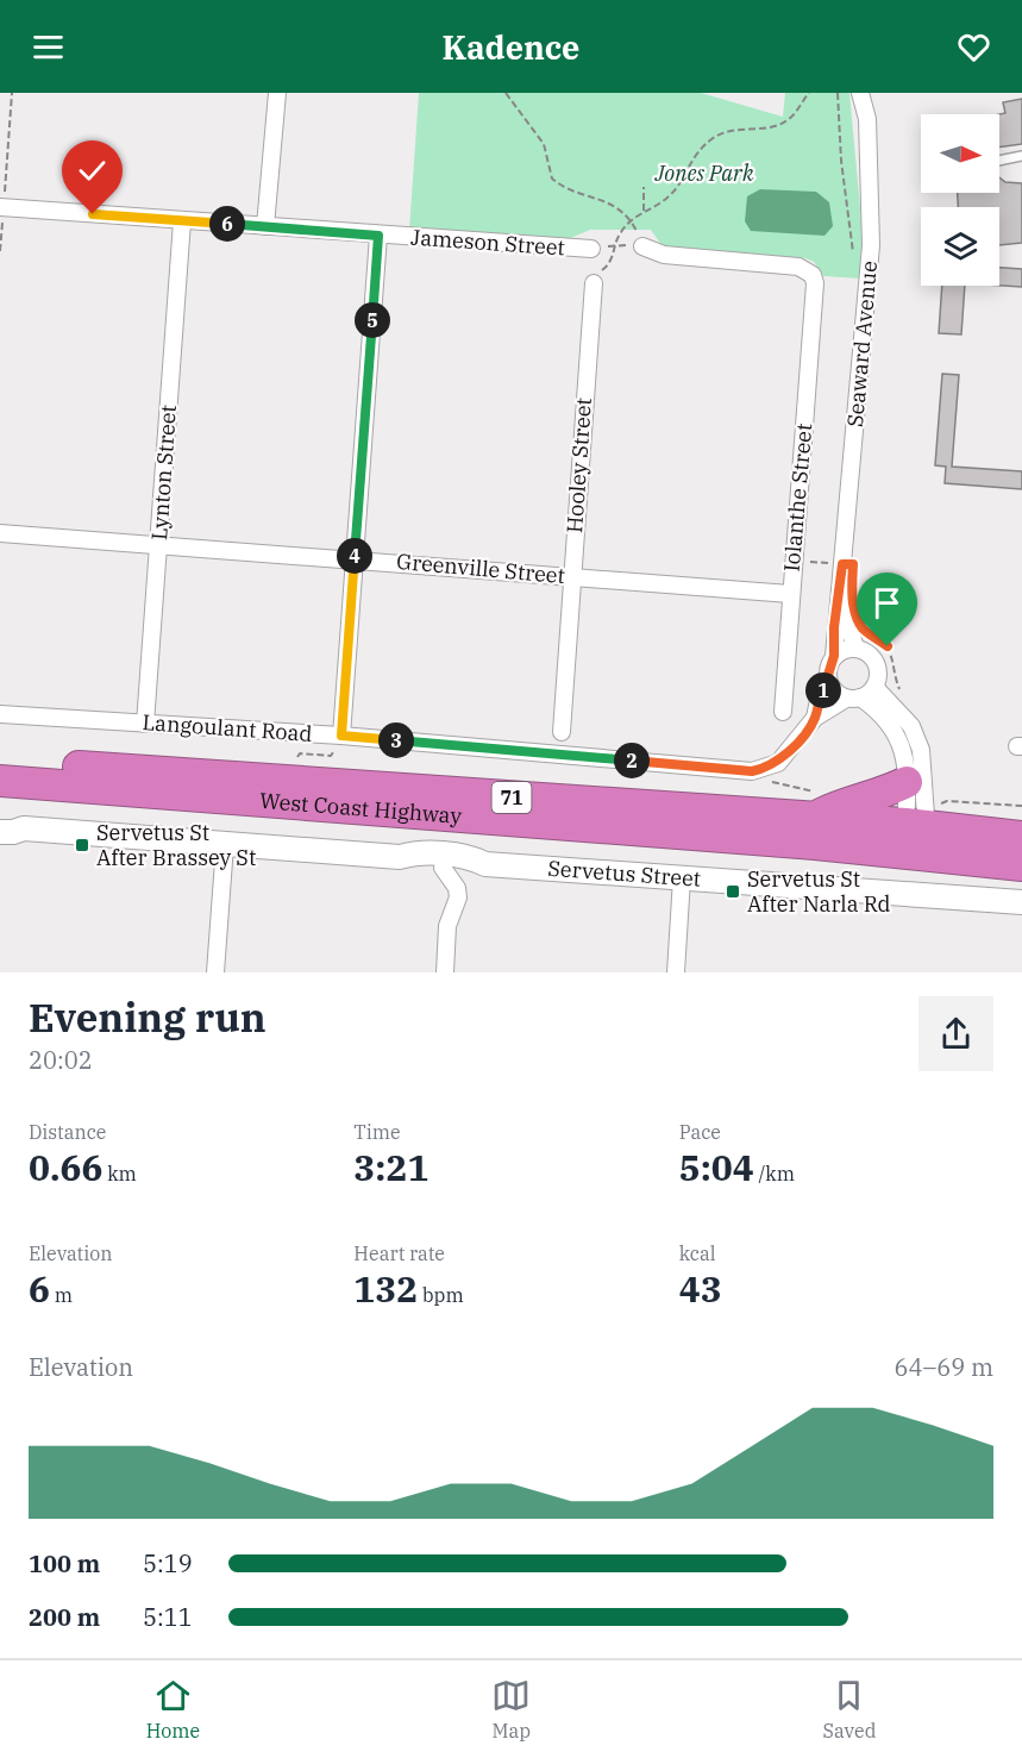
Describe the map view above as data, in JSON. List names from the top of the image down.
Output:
{
  "streets": {
    "highway": ["71", "West Coast Highway"],
    "street": [
      "Jameson Street",
      "Seaward Avenue",
      "Hooley Street",
      "Lynton Street",
      "Iolanthe Street",
      "Greenville Street",
      "Langoulant Road",
      "Servetus Street"
    ]
  },
  "crossings": [
    ["Jameson Street", "Lynton Street"],
    ["Seaward Avenue", "Langoulant Road"],
    ["Hooley Street", "Greenville Street"],
    ["Lynton Street", "Greenville Street"],
    ["Lynton Street", "Langoulant Road"],
    ["Iolanthe Street", "Greenville Street"]
  ],
  "parks": ["Jones Park"],
  "places": {
    "transit": ["Servetus St After Brassey St", "Servetus St After Narla Rd"]
  },
  "north": "right",
  "page": {
    "header": "Kadence",
    "pins": [
      "6",
      "5",
      "4",
      "1",
      "3",
      "2"
    ],
    "heading": ["Evening run", "20:02"],
    "stats": [
      ["Distance", "0.66 km"],
      ["Time", "3:21"],
      ["Pace", "5:04 /km"],
      ["Elevation", "6 m"],
      ["Heart rate", "132 bpm"],
      ["kcal", "43"]
    ],
    "chart": ["Elevation", "64–69 m"],
    "list": [
      {
        "name": "100 m",
        "note": "5:19"
      },
      {
        "name": "200 m",
        "note": "5:11"
      }
    ],
    "tabs": ["Home", "Map", "Saved"]
  }
}
